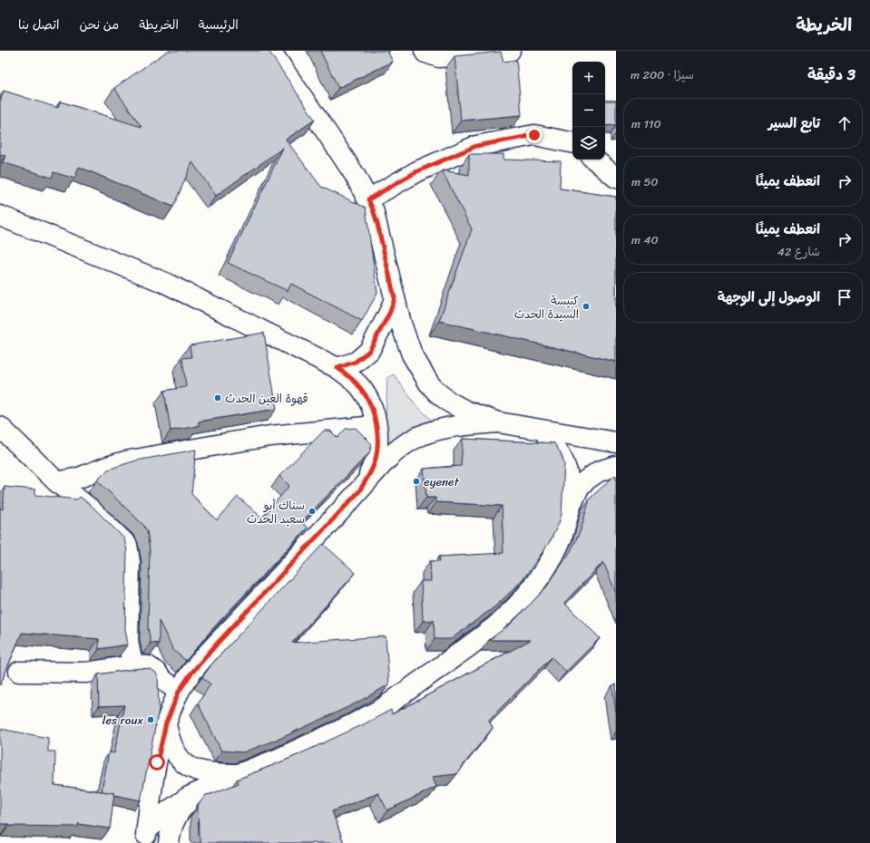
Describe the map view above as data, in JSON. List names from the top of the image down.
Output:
{
  "places": [
    "كنيسة السيدة الحدث",
    "قهوة العين الحدث",
    "eyenet",
    "سناك أبو سعيد الحدث",
    "les roux"
  ],
  "page": {
    "header": "الخريطة",
    "nav": [
      "الرئيسية",
      "الخريطة",
      "من نحن",
      "اتصل بنا"
    ],
    "heading": ["3 دقيقة", "سيرًا · 200 m"],
    "map_buttons": ["+", "−"],
    "list": [
      ["تابع السير", "110 m"],
      ["انعطف يمينًا", "50 m"],
      ["انعطف يمينًا", "شارع 42", "40 m"],
      "الوصول إلى الوجهة"
    ]
  }
}
